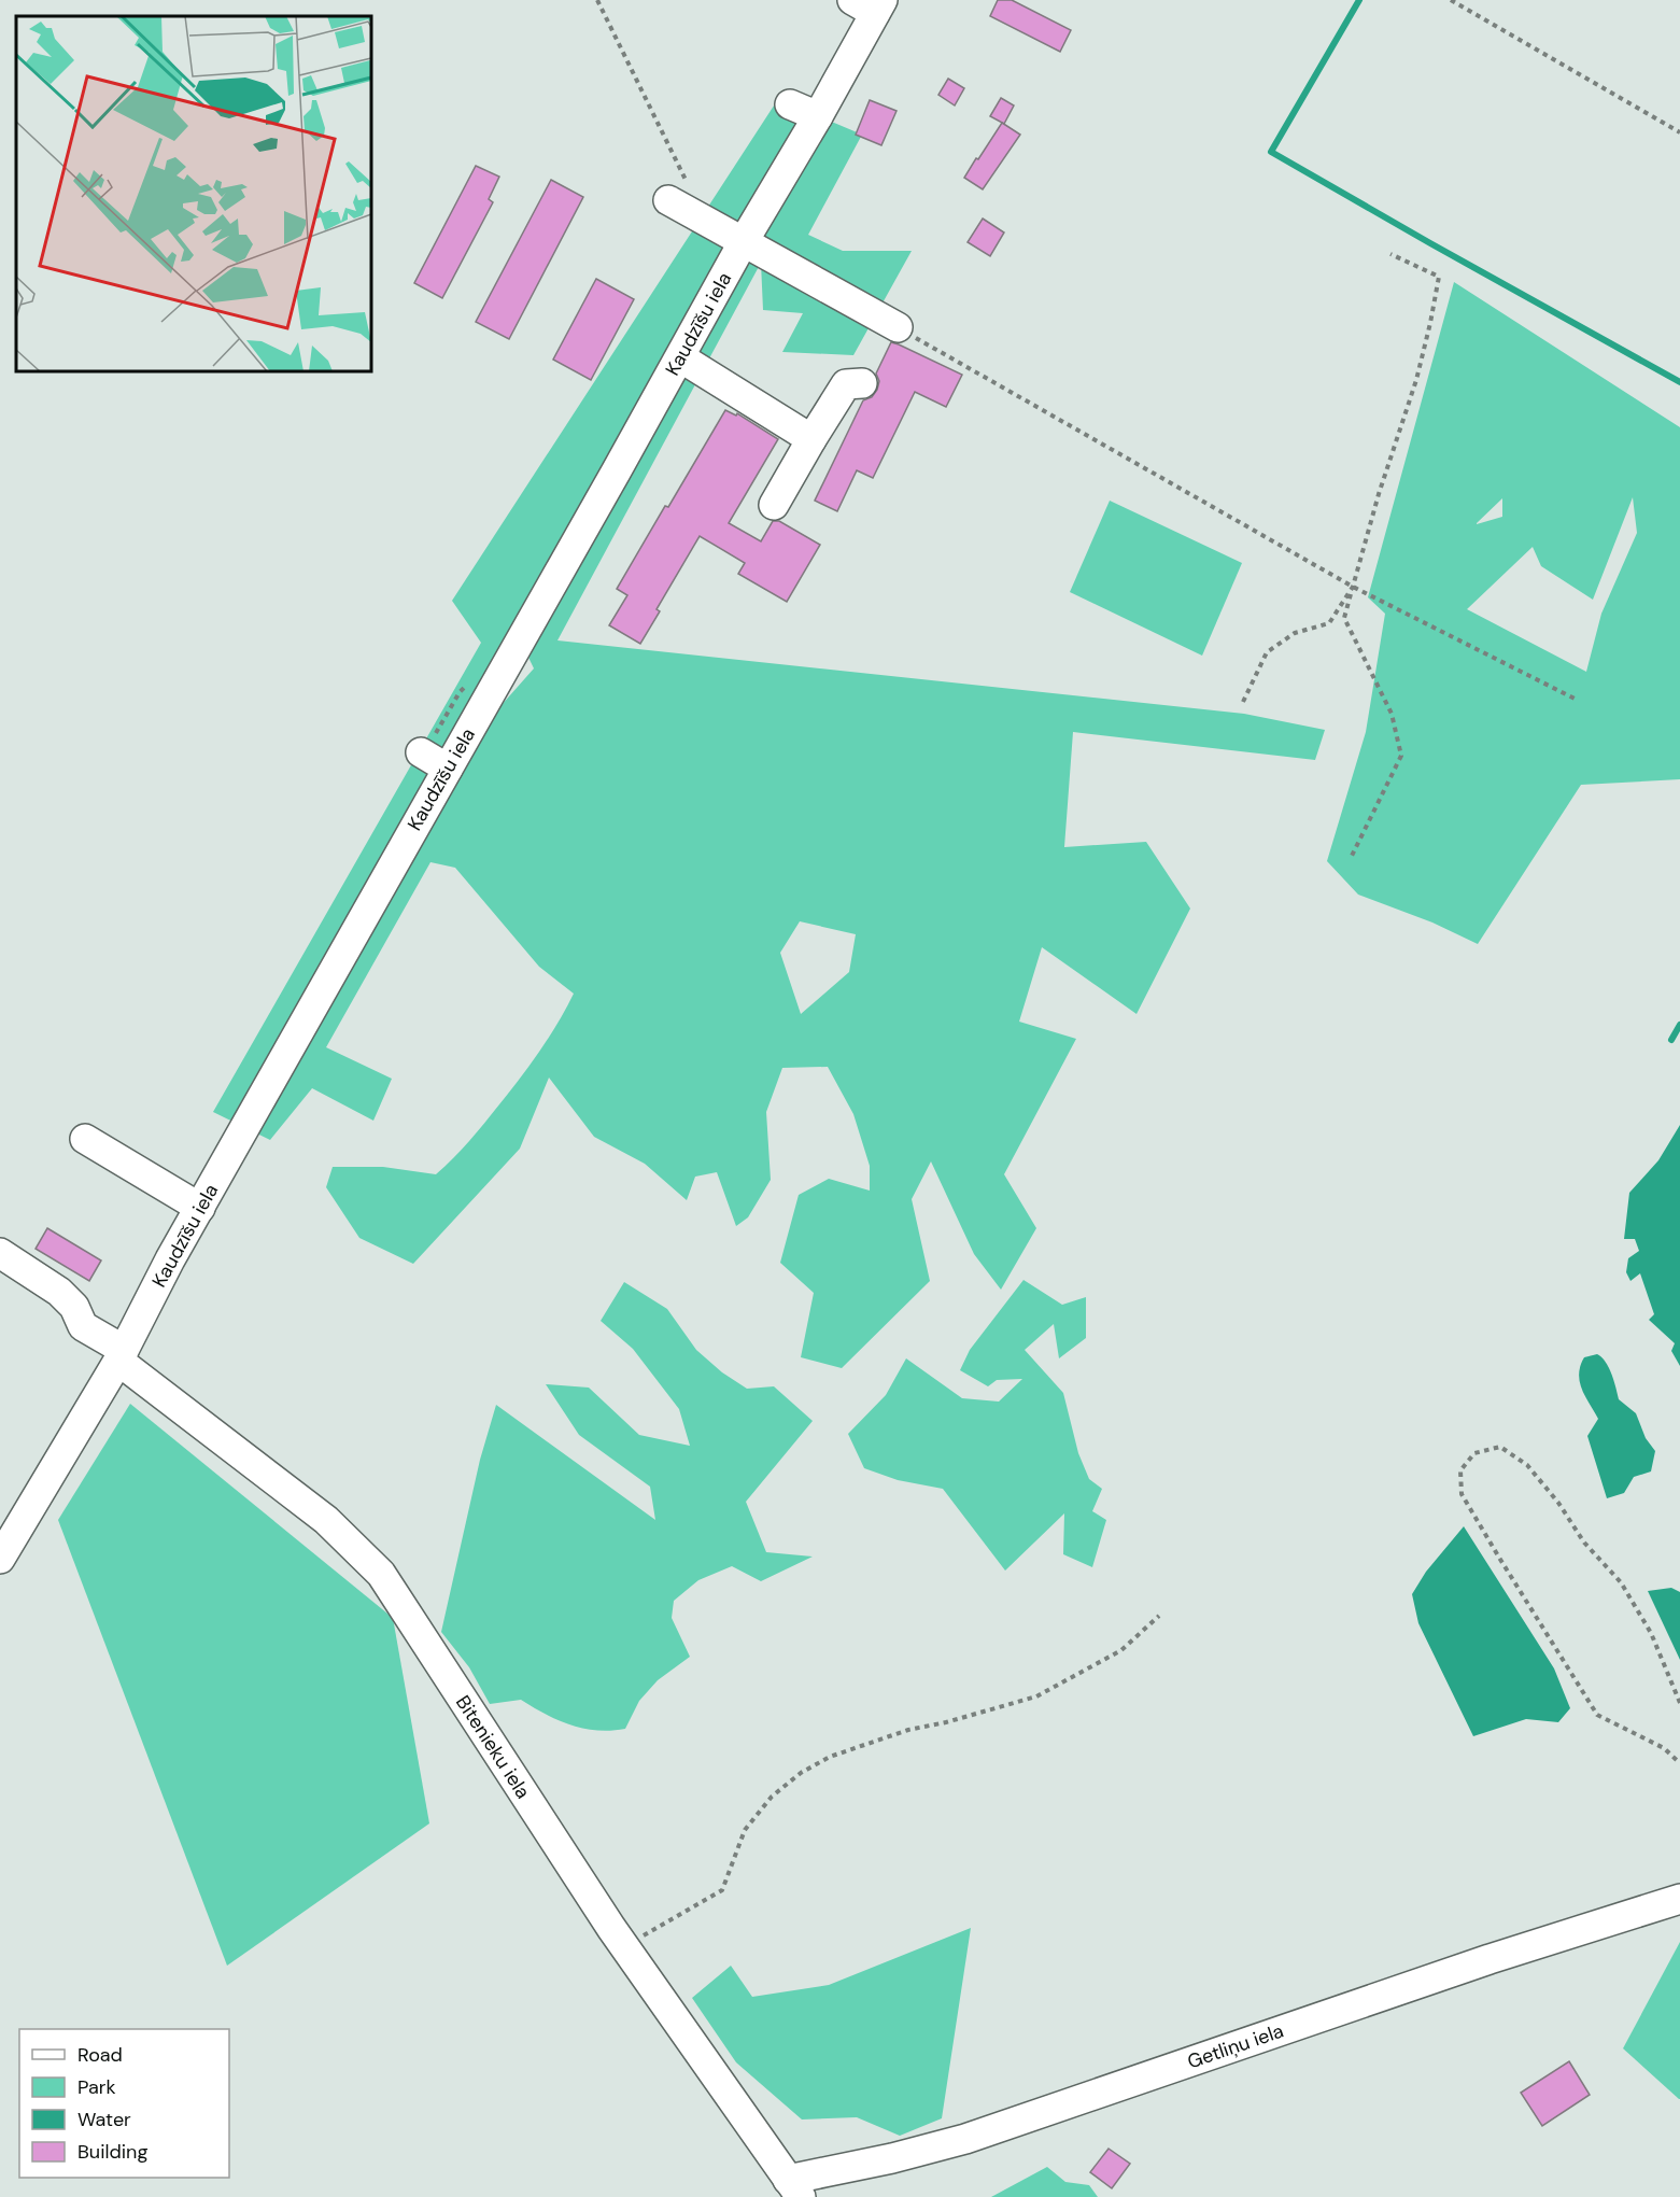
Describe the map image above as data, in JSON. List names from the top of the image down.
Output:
{
  "streets": {
    "street": ["Kaudzīšu iela", "Bitenieku iela", "Getliņu iela"]
  },
  "crossings": [
    ["Kaudzīšu iela", "Bitenieku iela"],
    ["Bitenieku iela", "Getliņu iela"]
  ],
  "legend": [
    "Road",
    "Park",
    "Water",
    "Building"
  ]
}
